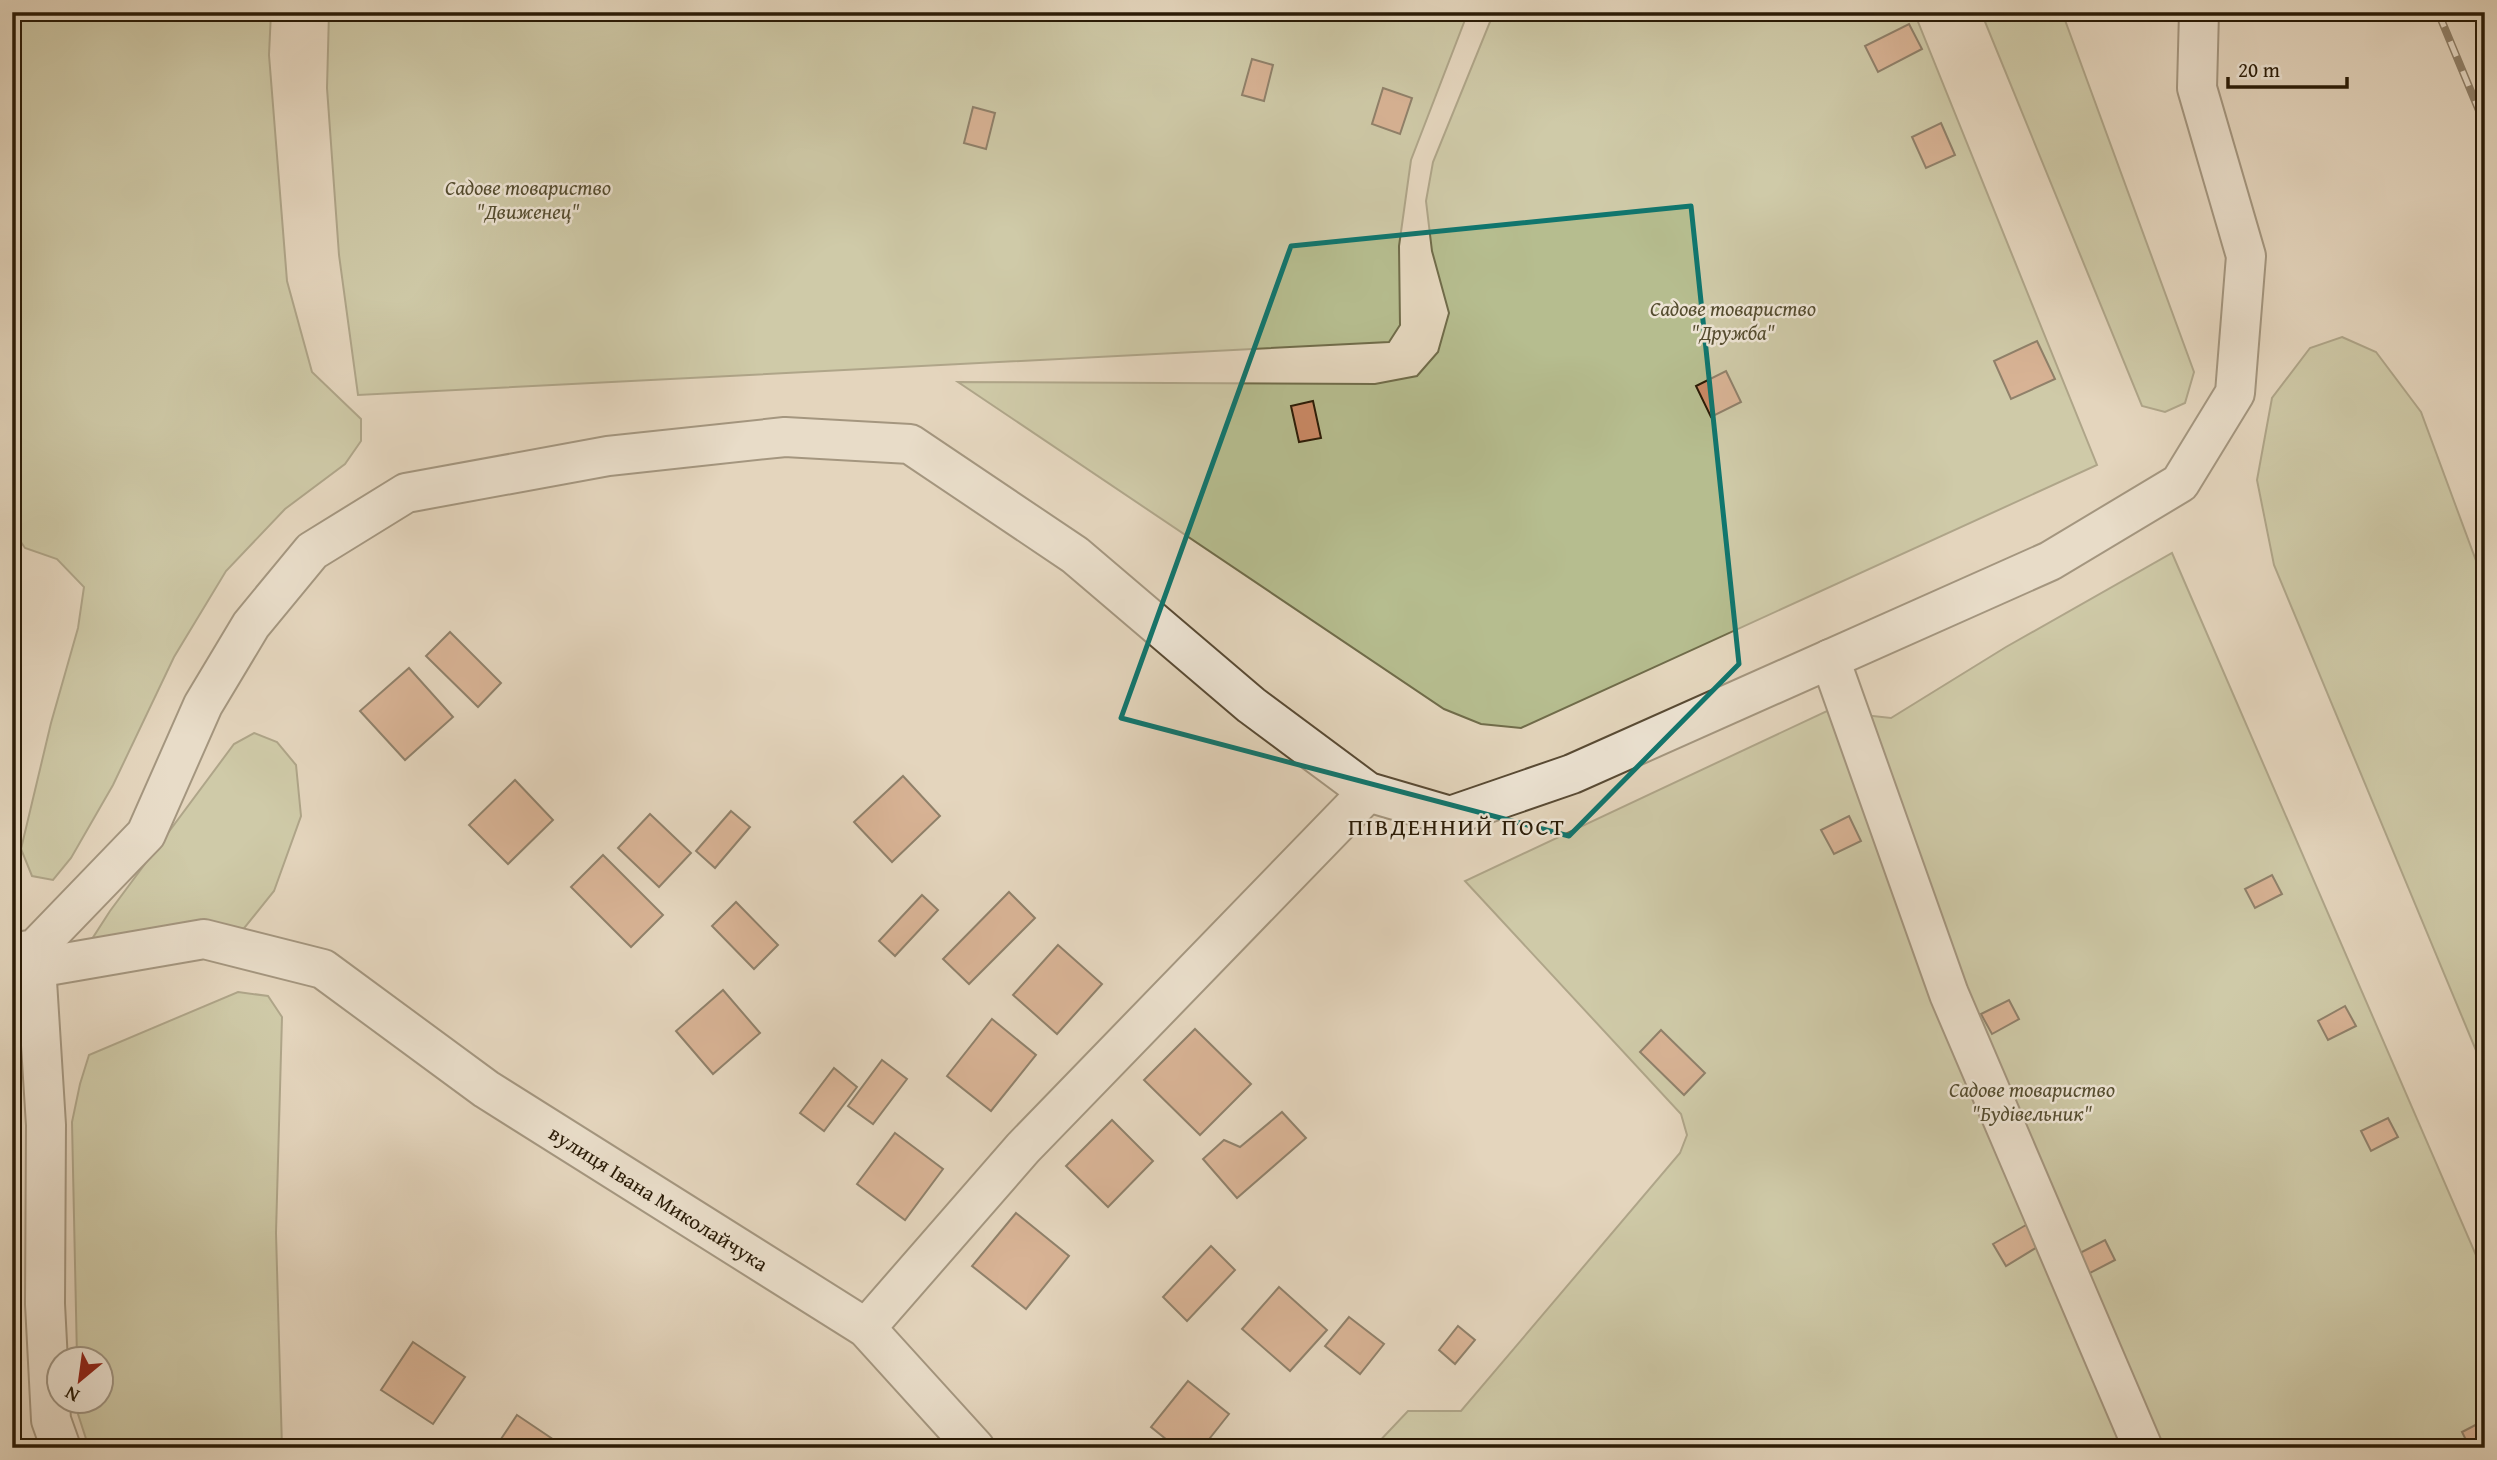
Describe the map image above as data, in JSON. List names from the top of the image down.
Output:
{
  "streets": {
    "street": ["вулиця Івана Миколайчука"]
  },
  "districts": ["ПІВДЕННИЙ ПОСТ"],
  "parks": ["Садове товариство \"Движенец\"", "Садове товариство \"Дружба\"", "Садове товариство \"Будівельник\""],
  "scale_bar": "20 m",
  "north": "bottom left"
}
